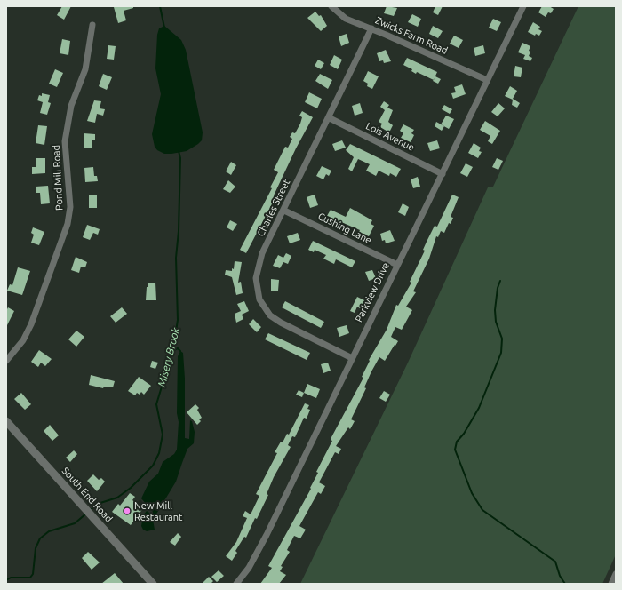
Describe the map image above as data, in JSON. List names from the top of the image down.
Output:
{
  "streets": {
    "street": [
      "Zwicks Farm Road",
      "Lois Avenue",
      "Pond Mill Road",
      "Charles Street",
      "Cushing Lane",
      "Parkview Drive",
      "South End Road"
    ]
  },
  "crossings": [
    ["Zwicks Farm Road", "Charles Street"],
    ["Zwicks Farm Road", "Parkview Drive"],
    ["Lois Avenue", "Charles Street"],
    ["Lois Avenue", "Parkview Drive"],
    ["Charles Street", "Cushing Lane"],
    ["Charles Street", "Parkview Drive"],
    ["Cushing Lane", "Parkview Drive"]
  ],
  "water": ["Misery Brook"],
  "places": ["New Mill Restaurant"]
}
